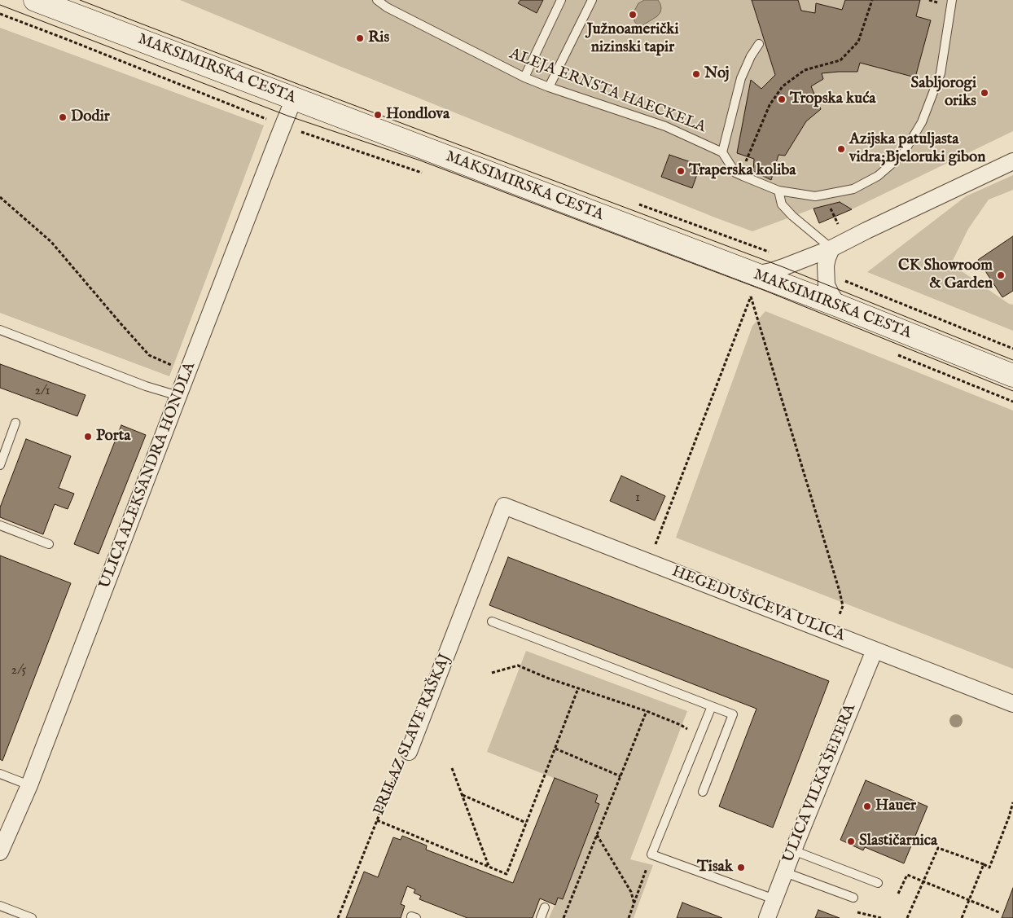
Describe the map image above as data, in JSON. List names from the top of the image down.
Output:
{
  "streets": {
    "main road": ["MAKSIMIRSKA CESTA"],
    "street": [
      "ULICA ALEKSANDRA HONDLA",
      "HEGEDUŠIĆEVA ULICA",
      "PRILAZ SLAVE RAŠKAJ",
      "ULICA VILKA ŠEFERA"
    ],
    "lane": ["ALEJA ERNSTA HAECKELA"]
  },
  "crossings": [
    ["MAKSIMIRSKA CESTA", "ULICA ALEKSANDRA HONDLA"],
    ["HEGEDUŠIĆEVA ULICA", "PRILAZ SLAVE RAŠKAJ"],
    ["HEGEDUŠIĆEVA ULICA", "ULICA VILKA ŠEFERA"]
  ],
  "places": [
    "Južnoamerički nizinski tapir",
    "Ris",
    "Noj",
    "Sabljorogi oriks",
    "Tropska kuća",
    "Hondlova",
    "Dodir",
    "Azijska patuljasta vidra;Bjeloruki gibon",
    "Traperska koliba",
    "CK Showroom & Garden",
    "Porta",
    "Hauer",
    "Slastičarnica",
    "Tisak"
  ],
  "house_numbers": ["2/1", "1", "2/5"]
}
